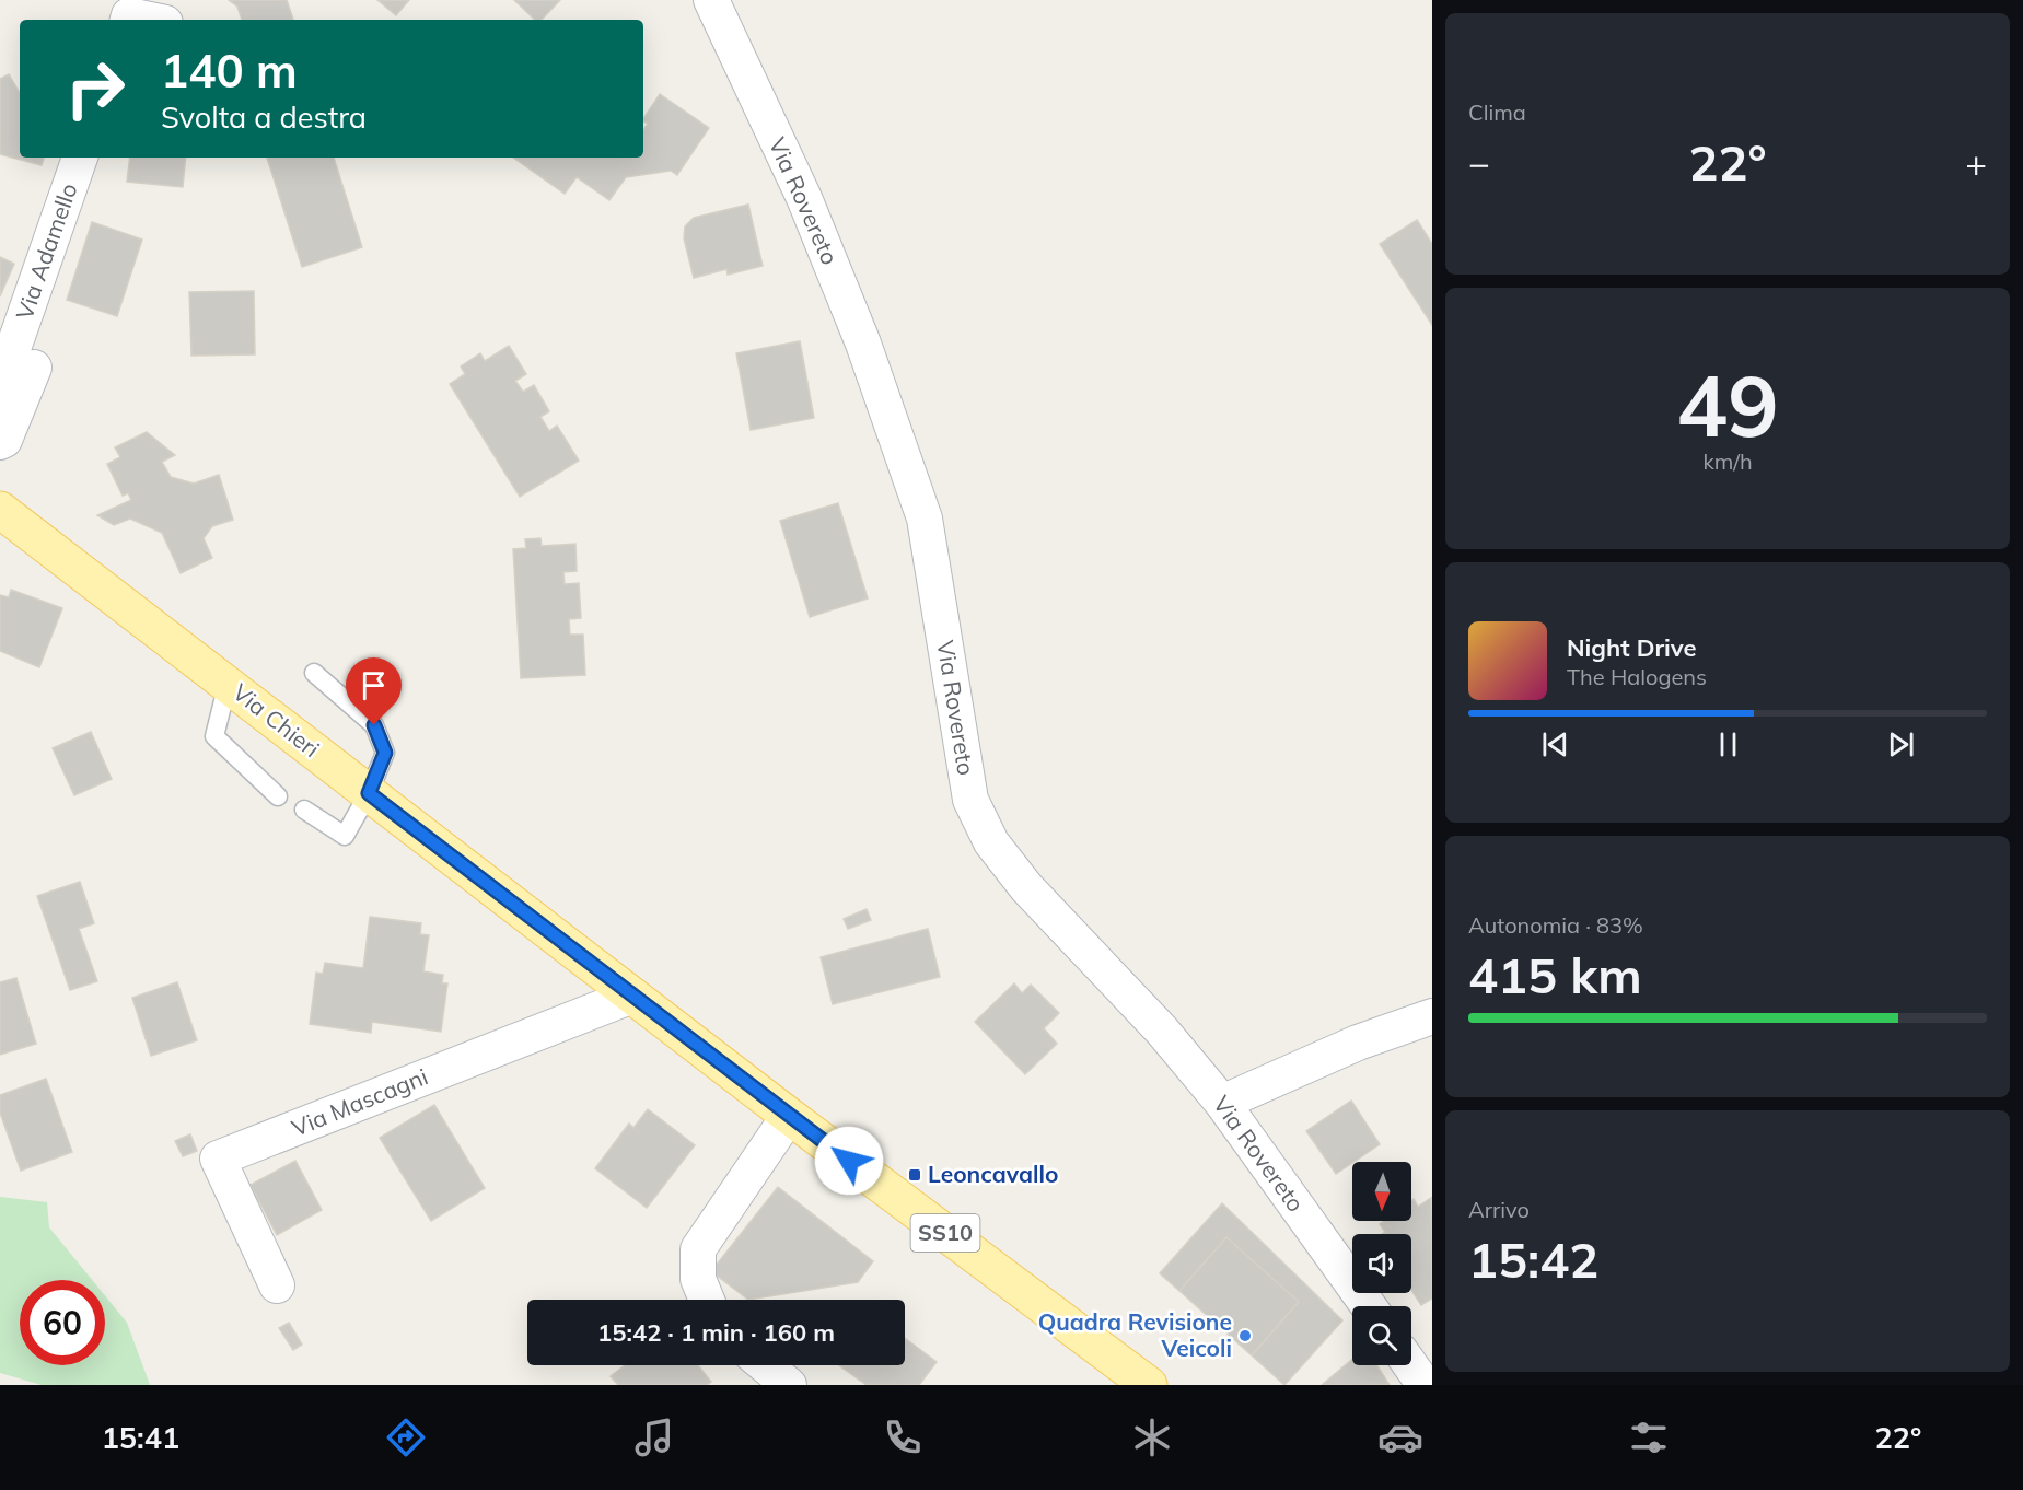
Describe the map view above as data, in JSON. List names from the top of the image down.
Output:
{
  "streets": {
    "main road": ["Via Chieri", "SS10"],
    "street": ["Via Rovereto", "Via Adamello", "Via Mascagni"]
  },
  "crossings": [
    ["Via Chieri", "Via Mascagni"]
  ],
  "places": {
    "transit": ["Leoncavallo"],
    "other": ["Quadra Revisione Veicoli"]
  },
  "north": "bottom",
  "page": {
    "tile": [
      "Clima",
      ["49", "km/h"],
      ["Autonomia · 83%", "415 km"],
      ["Arrivo", "15:42"]
    ],
    "turn": ["140 m", "Svolta a destra"],
    "heat": ["−", "22°", "+"],
    "song": ["Night Drive", "The Halogens"],
    "limit": "60",
    "trip": "15:42 · 1 min · 160 m",
    "tabs": ["15:41", "22°"]
  }
}
